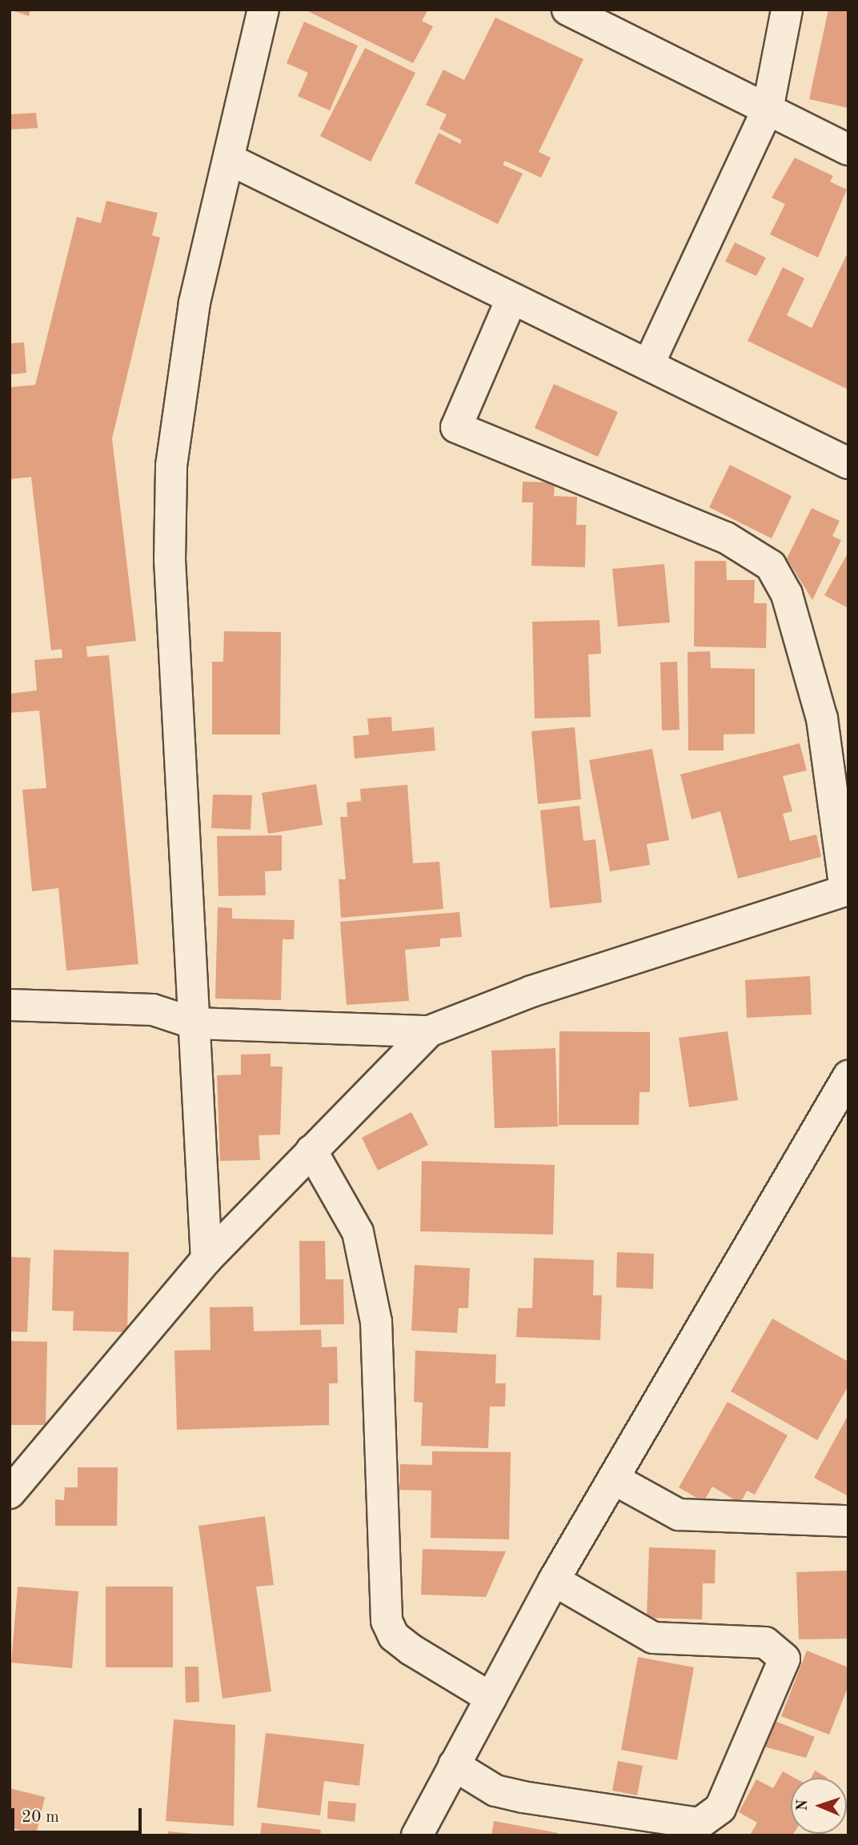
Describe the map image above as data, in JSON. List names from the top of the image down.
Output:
{
  "scale_bar": "20 m",
  "north": "left"
}
